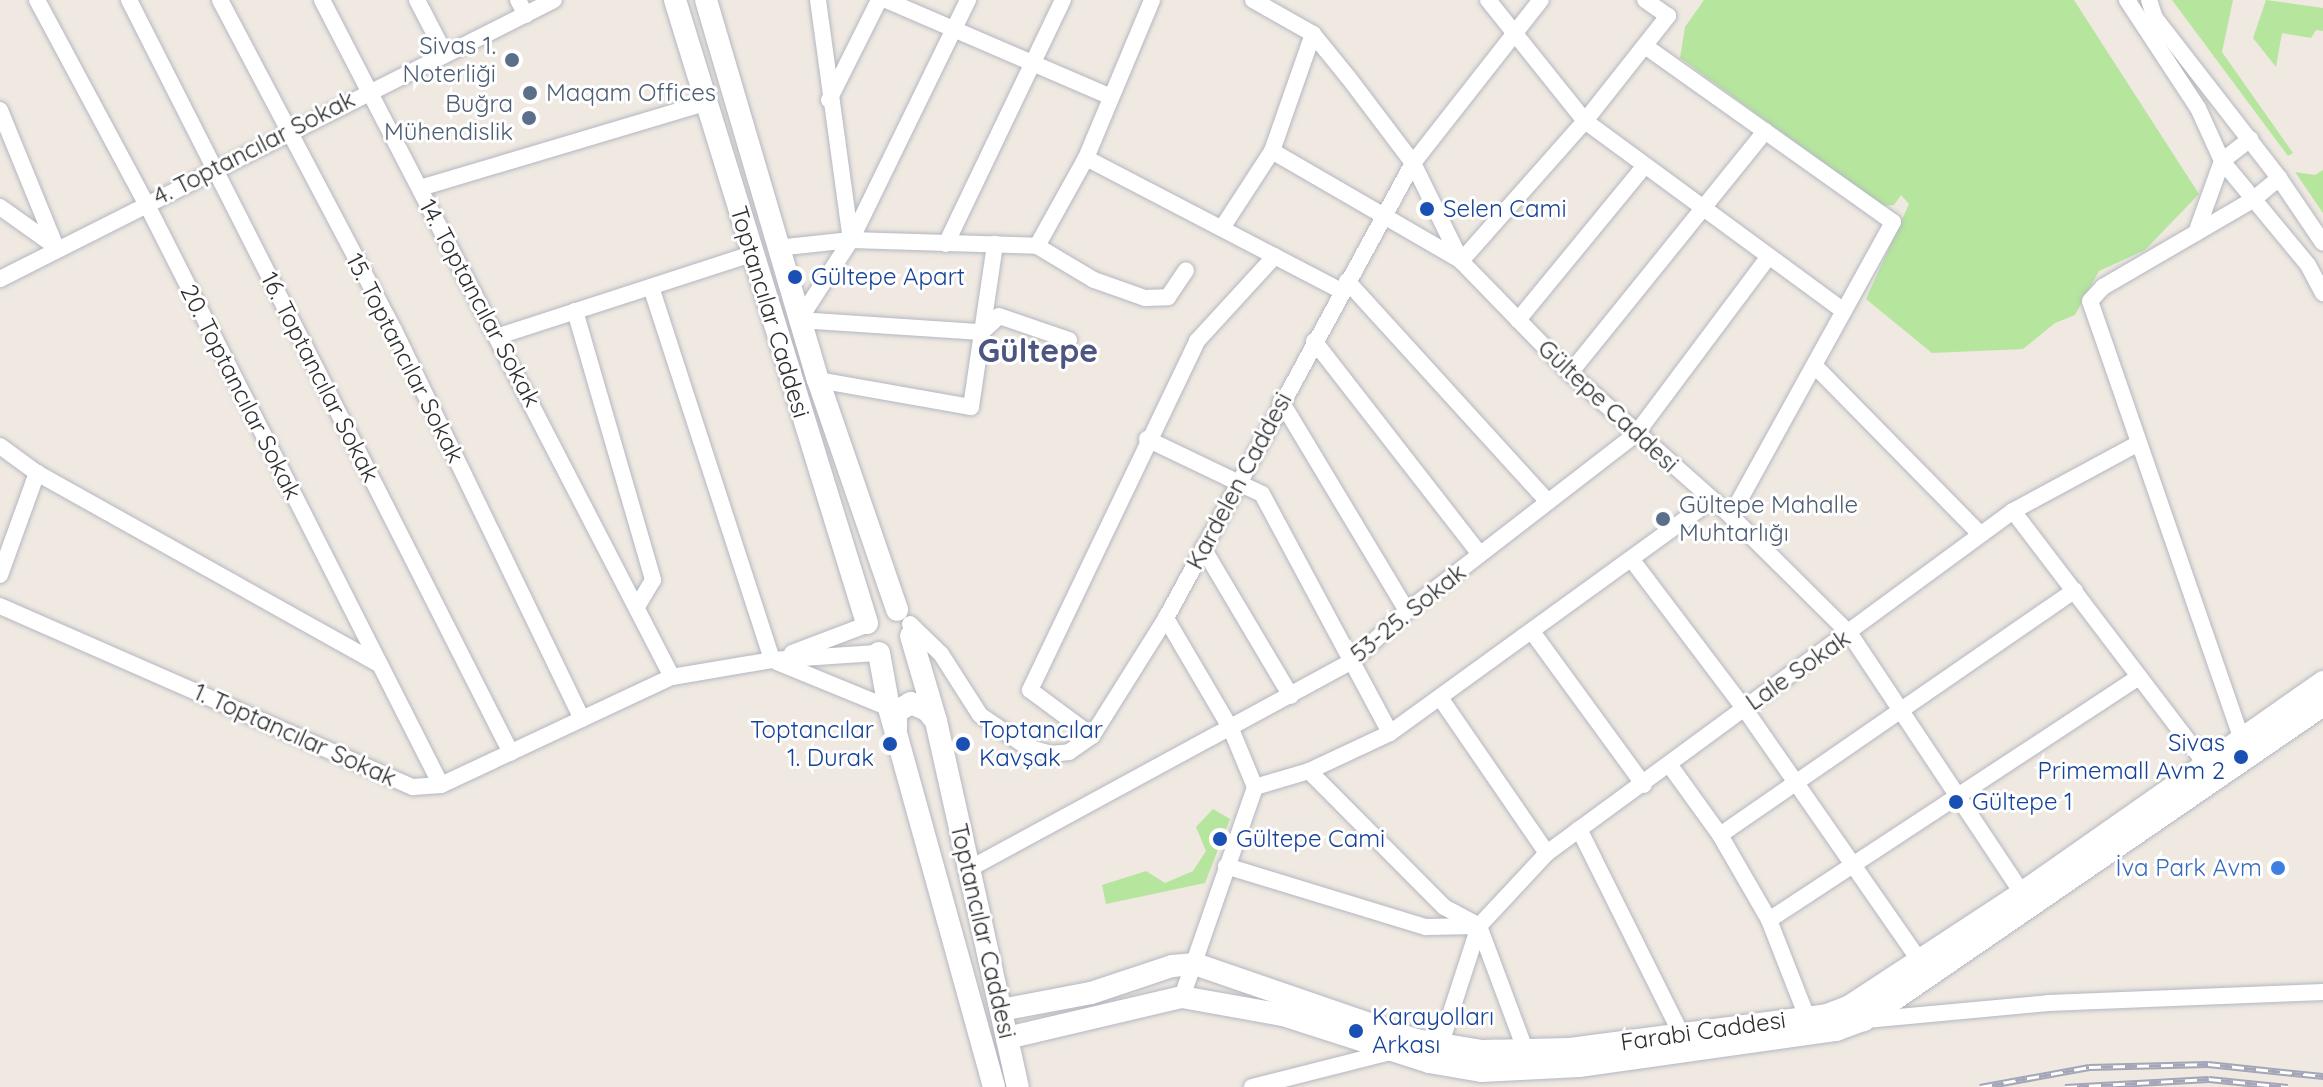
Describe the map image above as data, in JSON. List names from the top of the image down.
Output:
{
  "streets": {
    "street": [
      "4. Toptancılar Sokak",
      "14. Toptancılar Sokak",
      "Toptancılar Caddesi",
      "15. Toptancılar Sokak",
      "16. Toptancılar Sokak",
      "20. Toptancılar Sokak",
      "Gültepe Caddesi",
      "Kardelen Caddesi",
      "53-25. Sokak",
      "Lale Sokak",
      "1. Toptancılar Sokak",
      "Farabi Caddesi"
    ]
  },
  "crossings": [
    ["4. Toptancılar Sokak", "14. Toptancılar Sokak"],
    ["4. Toptancılar Sokak", "15. Toptancılar Sokak"],
    ["4. Toptancılar Sokak", "16. Toptancılar Sokak"],
    ["4. Toptancılar Sokak", "20. Toptancılar Sokak"],
    ["14. Toptancılar Sokak", "1. Toptancılar Sokak"],
    ["Toptancılar Caddesi", "53-25. Sokak"],
    ["Toptancılar Caddesi", "1. Toptancılar Sokak"],
    ["Toptancılar Caddesi", "Farabi Caddesi"],
    ["15. Toptancılar Sokak", "1. Toptancılar Sokak"],
    ["16. Toptancılar Sokak", "1. Toptancılar Sokak"],
    ["20. Toptancılar Sokak", "1. Toptancılar Sokak"],
    ["Gültepe Caddesi", "Kardelen Caddesi"],
    ["Gültepe Caddesi", "53-25. Sokak"],
    ["Gültepe Caddesi", "Lale Sokak"],
    ["Gültepe Caddesi", "Farabi Caddesi"]
  ],
  "districts": ["Gültepe"],
  "places": [
    "Sivas 1. Noterliği",
    "Maqam Offices",
    "Buğra Mühendislik",
    "Selen Cami",
    "Gültepe Apart",
    "Gültepe Mahalle Muhtarlığı",
    "Toptancılar 1. Durak",
    "Toptancılar Kavşak",
    "Sivas Primemall Avm 2",
    "Gültepe 1",
    "Gültepe Cami",
    "İva Park Avm",
    "Karayolları Arkası"
  ]
}
